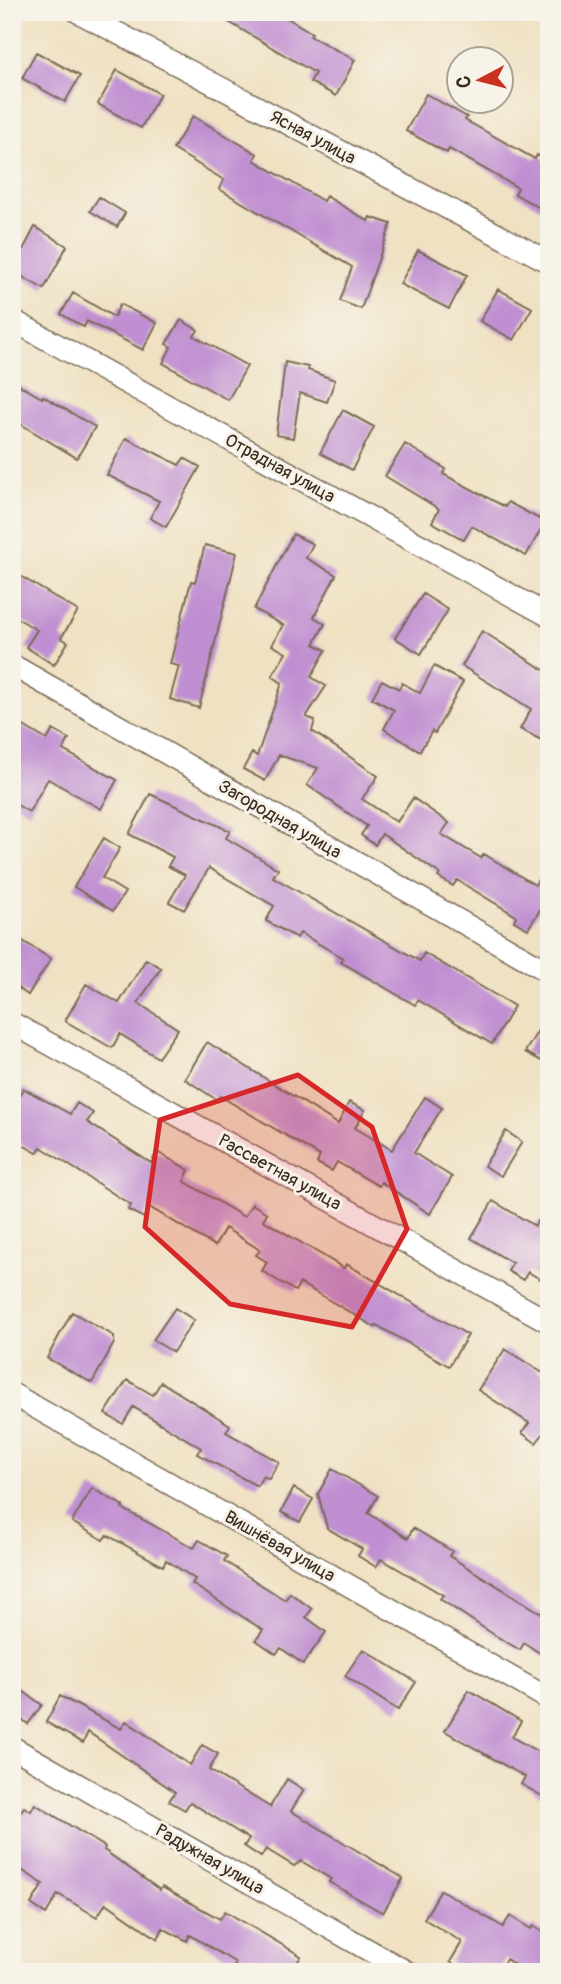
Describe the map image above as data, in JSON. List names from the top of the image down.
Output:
{
  "streets": {
    "street": [
      "Ясная улица",
      "Отрадная улица",
      "Загородная улица",
      "Рассветная улица",
      "Вишнёвая улица",
      "Радужная улица"
    ]
  },
  "north": "left"
}
